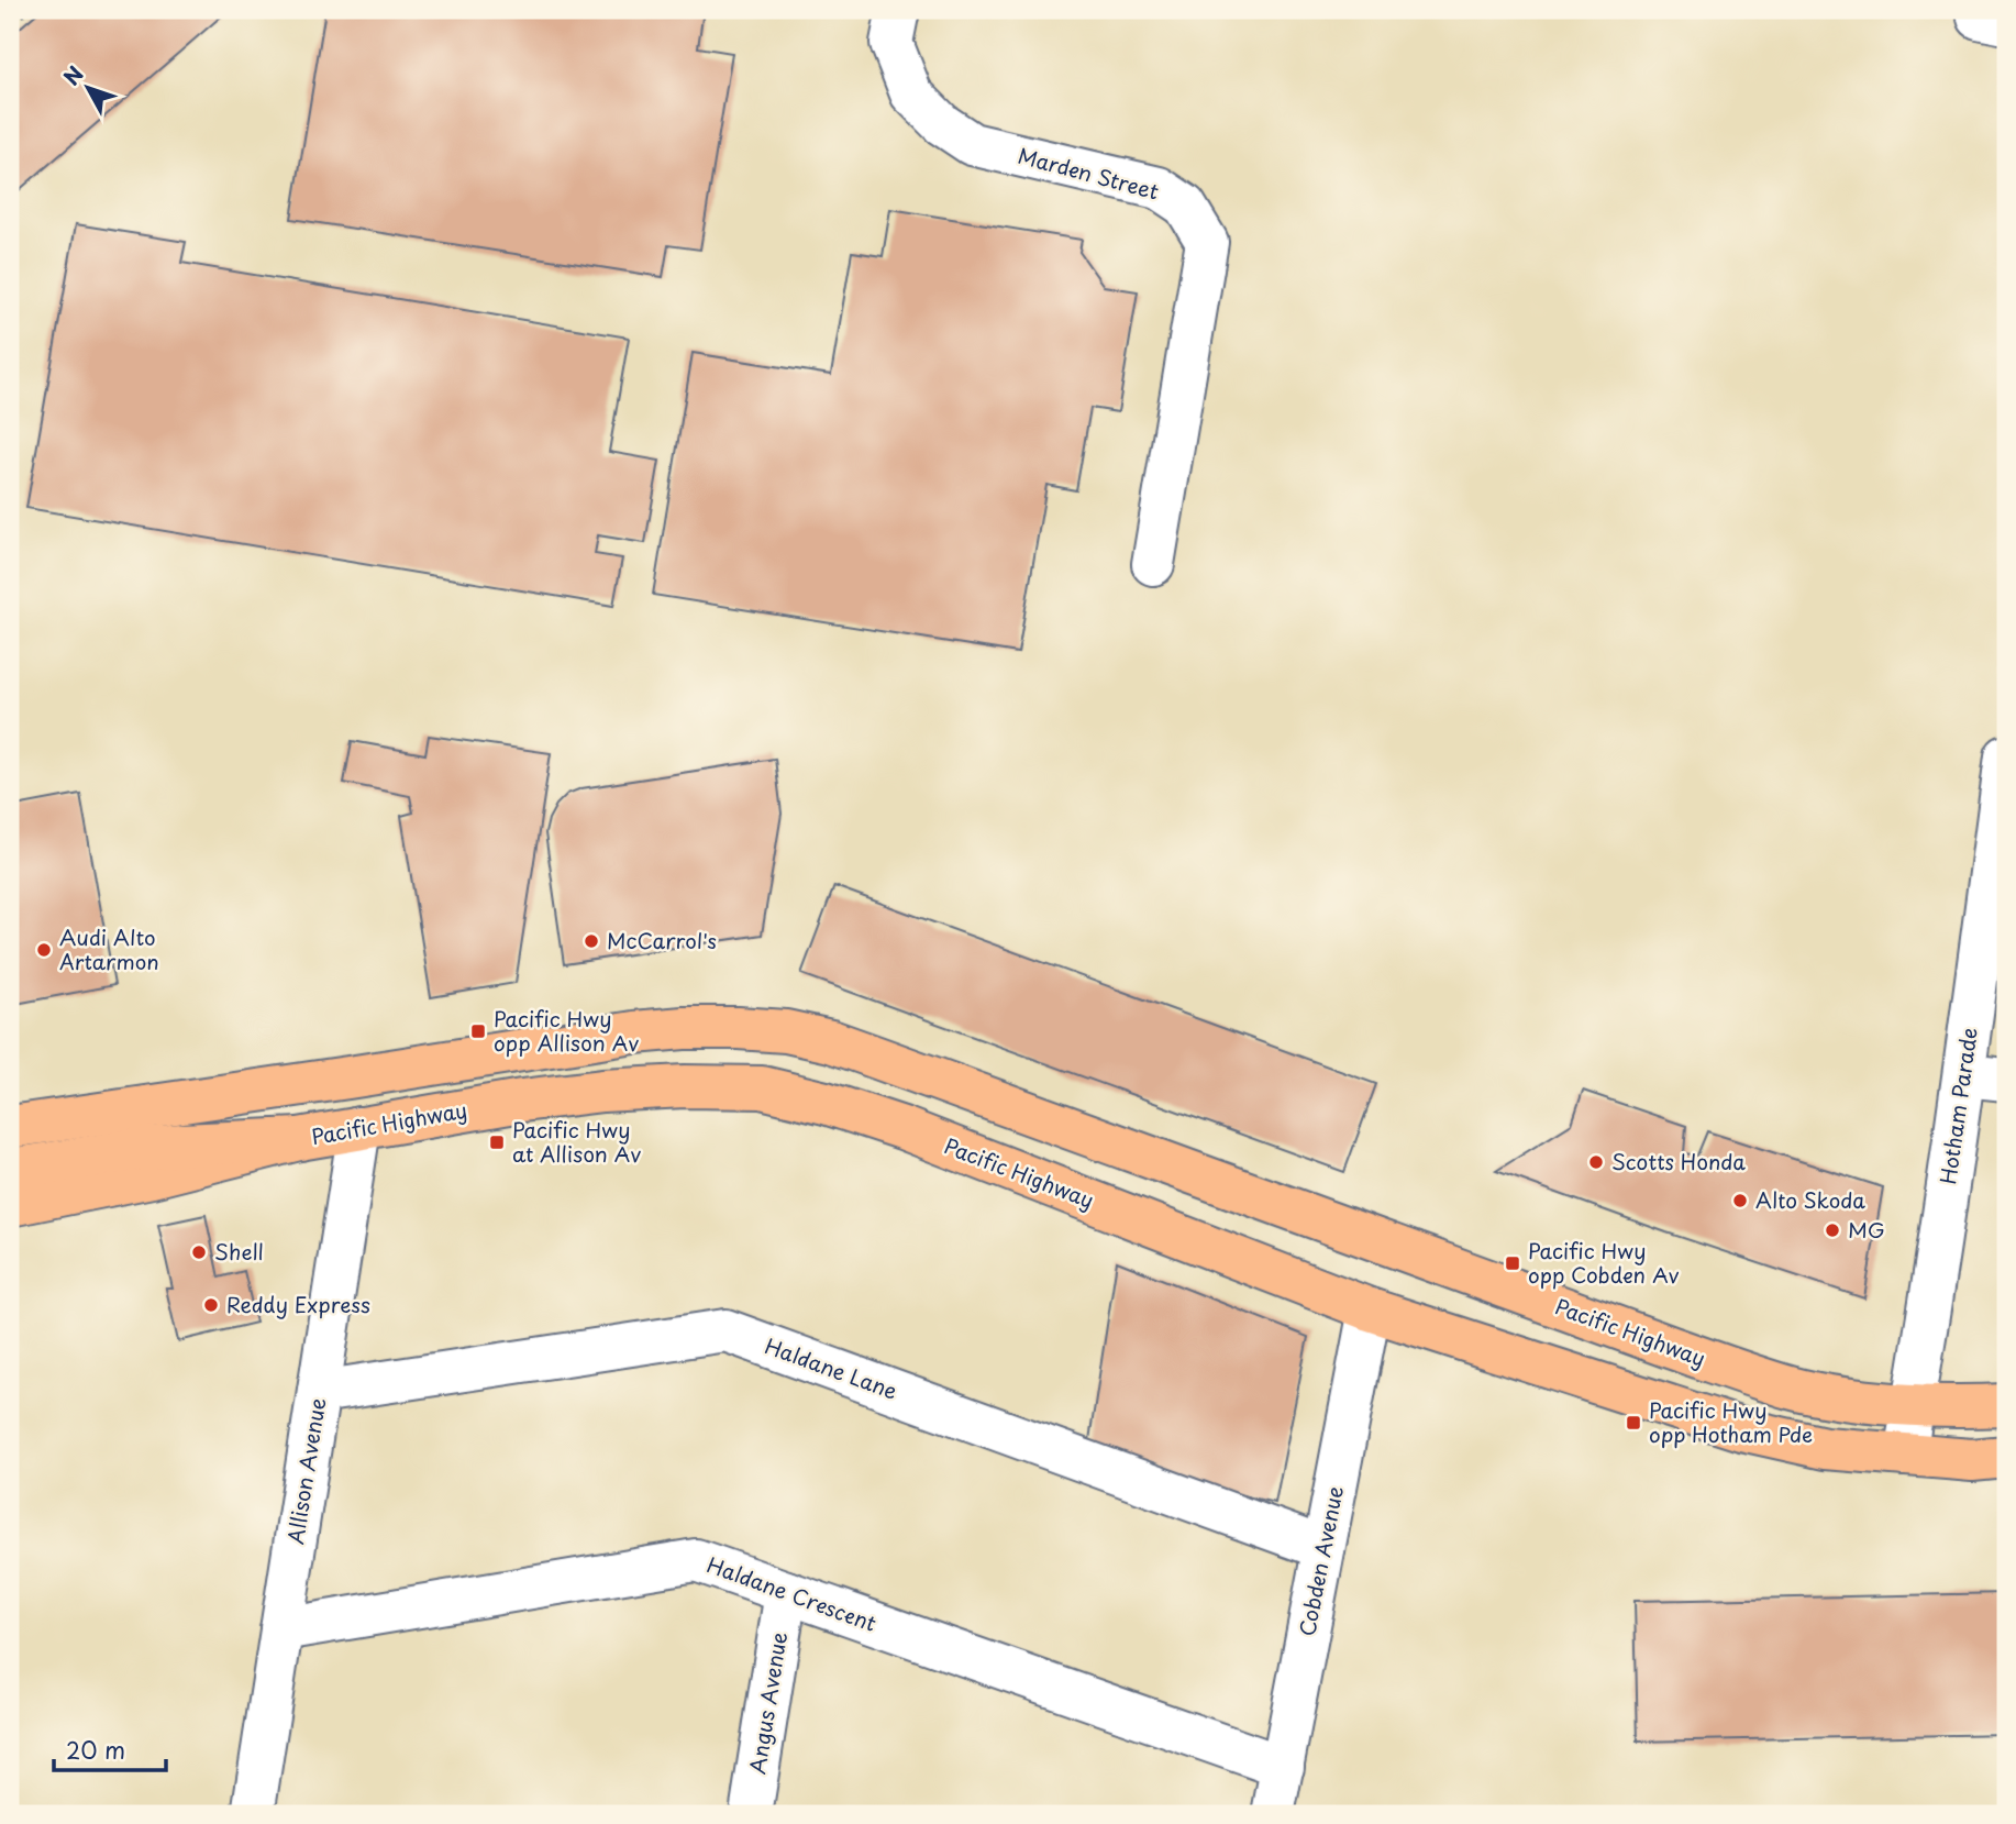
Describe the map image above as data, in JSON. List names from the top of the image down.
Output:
{
  "streets": {
    "main road": ["Pacific Highway"],
    "street": [
      "Marden Street",
      "Hotham Parade",
      "Haldane Lane",
      "Allison Avenue",
      "Cobden Avenue",
      "Haldane Crescent",
      "Angus Avenue"
    ]
  },
  "crossings": [
    ["Hotham Parade", "Pacific Highway"],
    ["Pacific Highway", "Allison Avenue"],
    ["Pacific Highway", "Cobden Avenue"],
    ["Haldane Lane", "Allison Avenue"],
    ["Haldane Lane", "Cobden Avenue"],
    ["Allison Avenue", "Haldane Crescent"],
    ["Cobden Avenue", "Haldane Crescent"],
    ["Haldane Crescent", "Angus Avenue"]
  ],
  "places": {
    "other": [
      "McCarrol's",
      "Audi Alto Artarmon",
      "Scotts Honda",
      "Alto Skoda",
      "MG",
      "Shell",
      "Reddy Express"
    ],
    "transit": [
      "Pacific Hwy opp Allison Av",
      "Pacific Hwy at Allison Av",
      "Pacific Hwy opp Cobden Av",
      "Pacific Hwy opp Hotham Pde"
    ]
  },
  "scale_bar": "20 m",
  "north": "top left"
}
